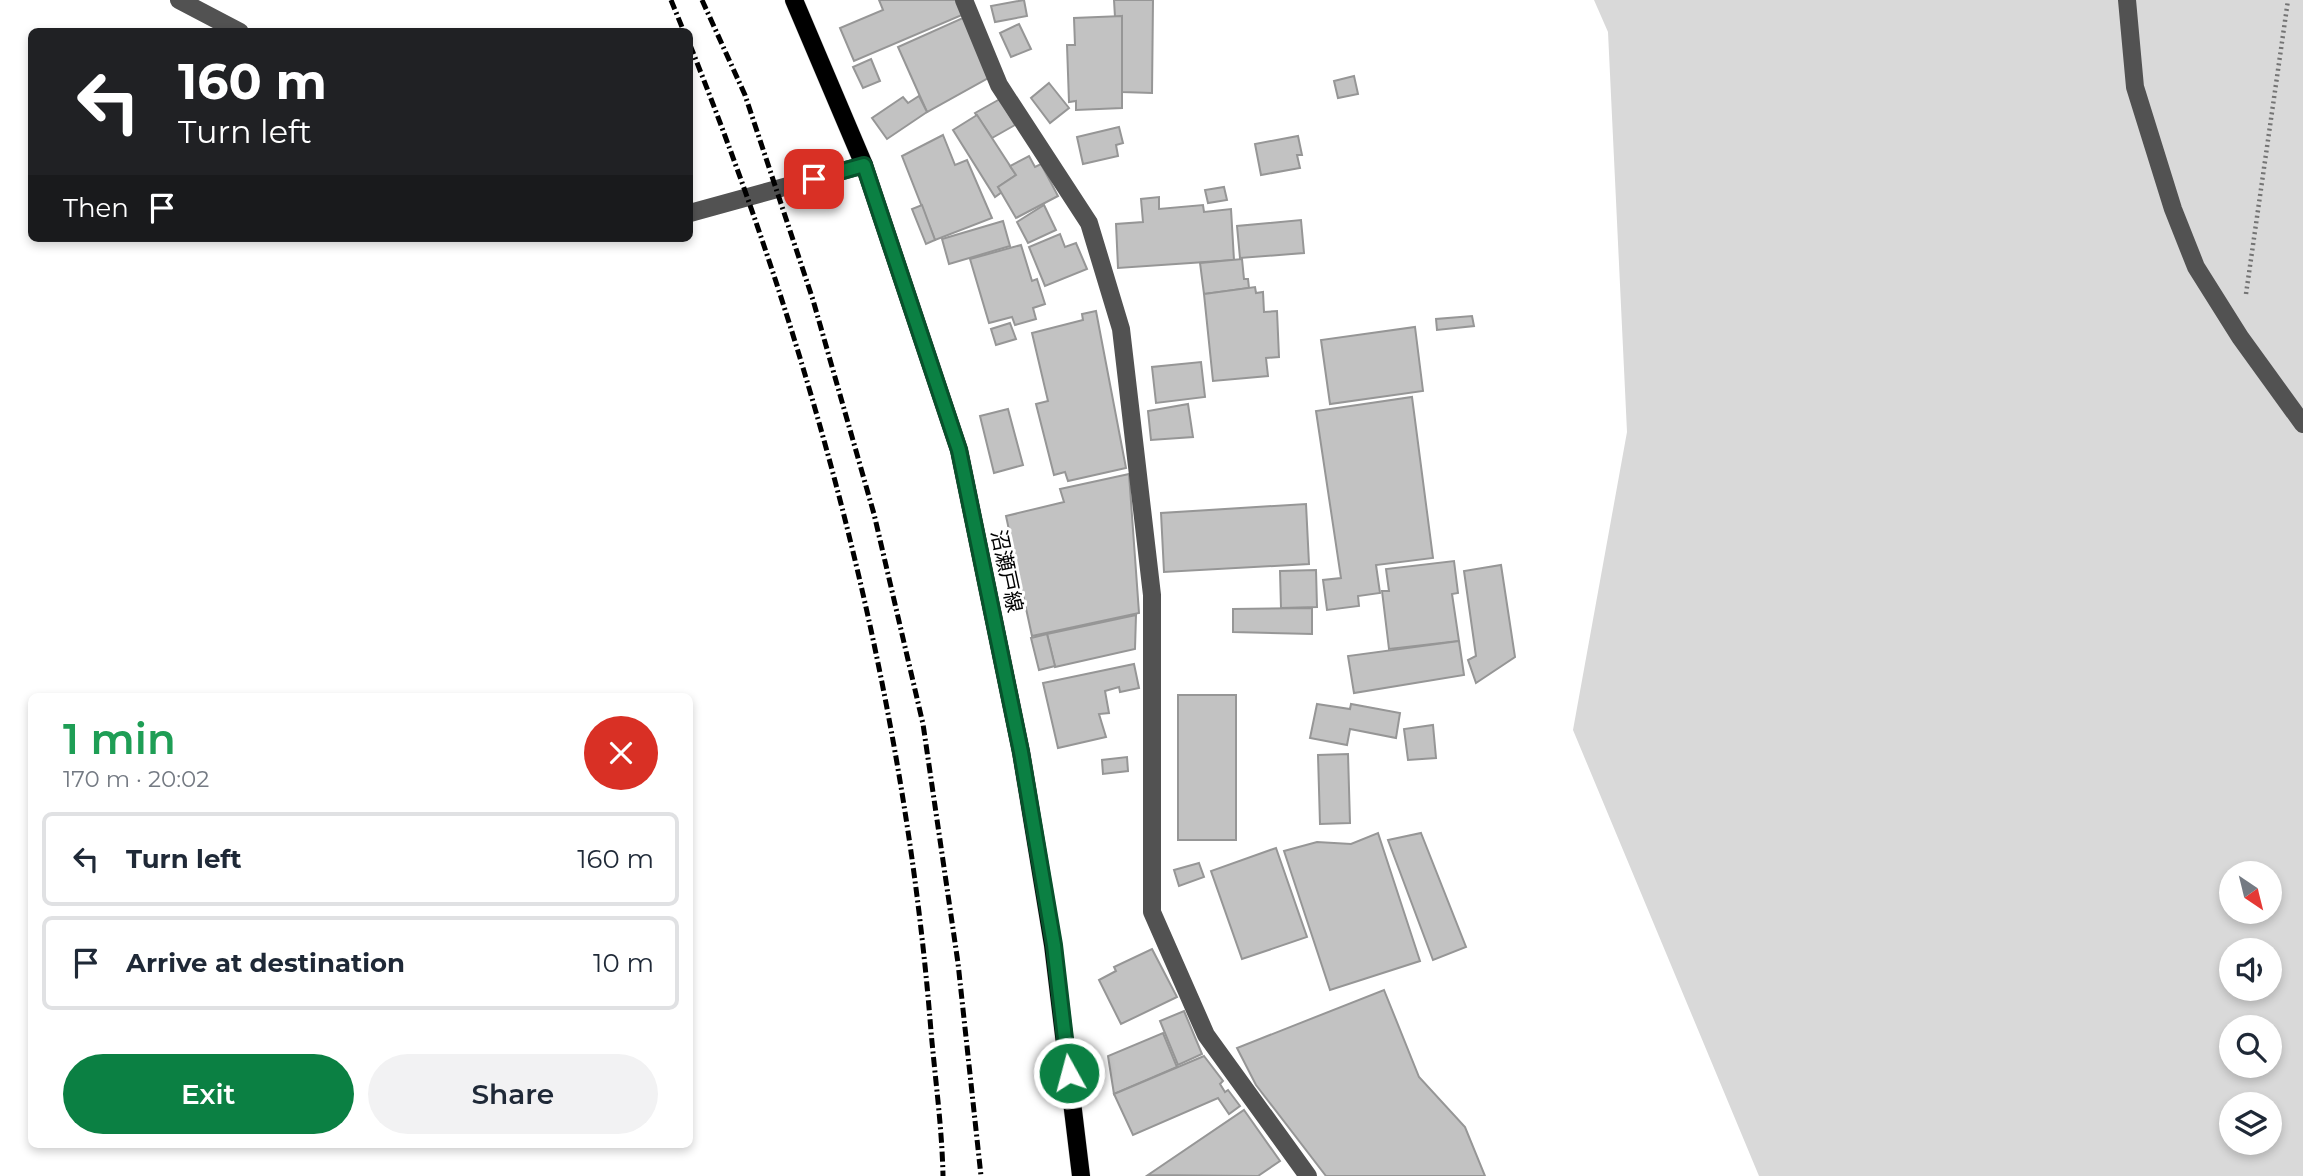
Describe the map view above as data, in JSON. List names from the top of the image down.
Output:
{
  "streets": {
    "main road": ["沼瀬戸線"]
  },
  "north": "bottom right",
  "page": {
    "turn": ["160 m", "Turn left"],
    "then": "Then",
    "heading": ["1 min", "170 m · 20:02"],
    "list": [
      {
        "name": "Turn left",
        "value": "160 m"
      },
      {
        "name": "Arrive at destination",
        "value": "10 m"
      }
    ],
    "buttons": ["Exit", "Share"]
  }
}
